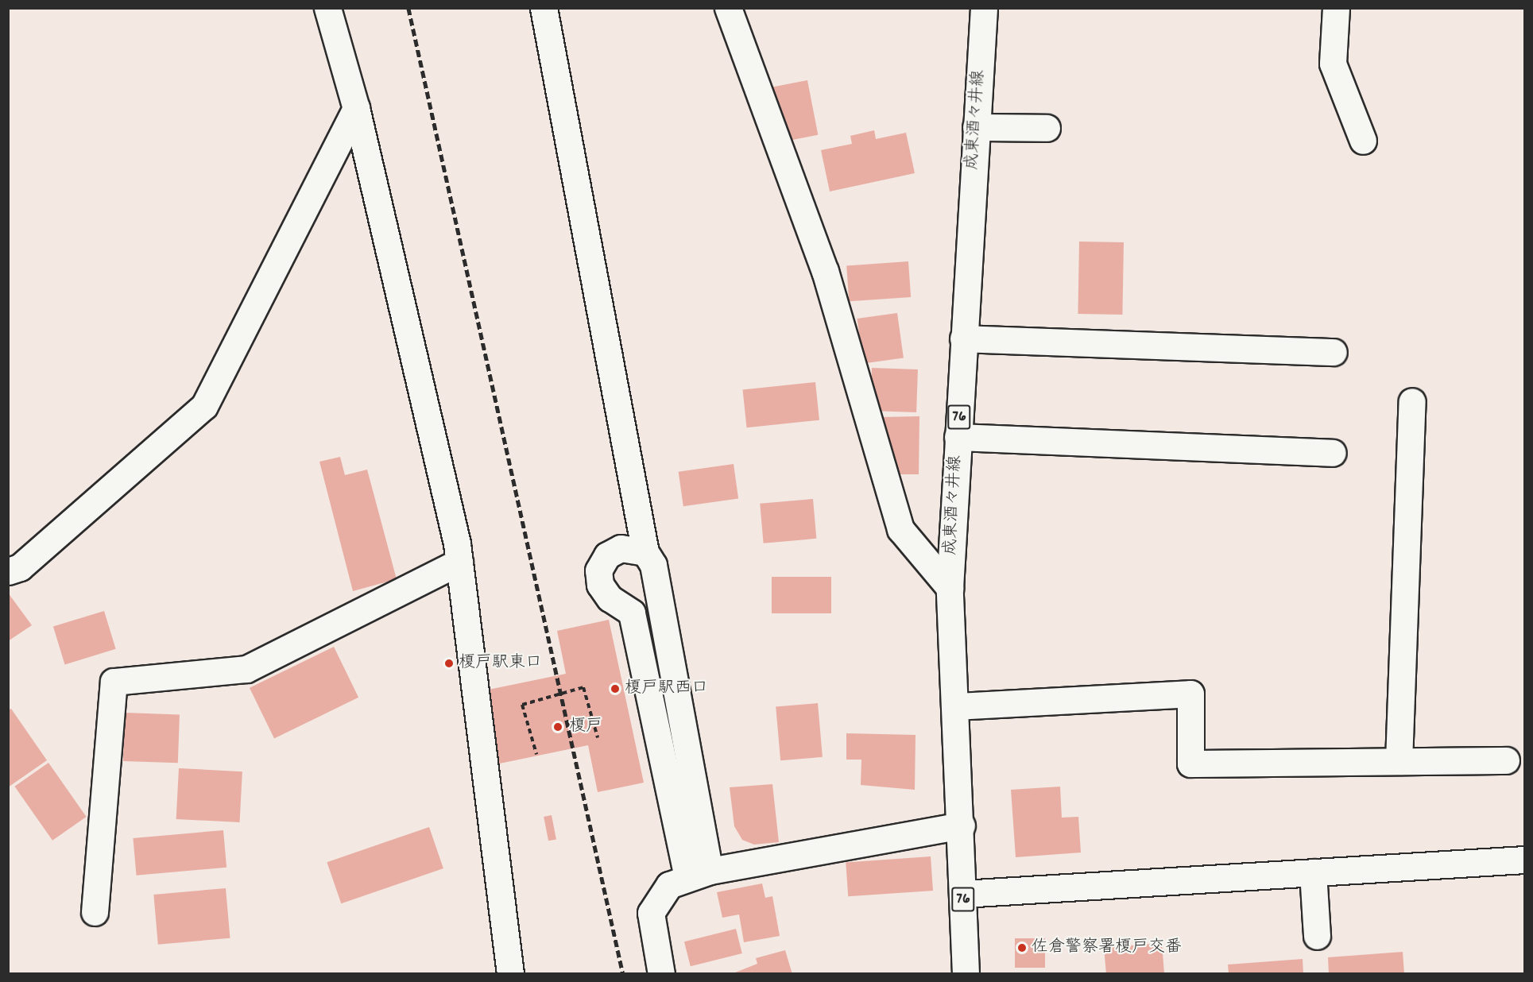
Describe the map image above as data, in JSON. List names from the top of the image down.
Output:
{
  "streets": {
    "street": ["成東酒々井線", "76"]
  },
  "places": [
    "榎戸駅東口",
    "榎戸駅西口",
    "榎戸",
    "佐倉警察署榎戸交番"
  ]
}
